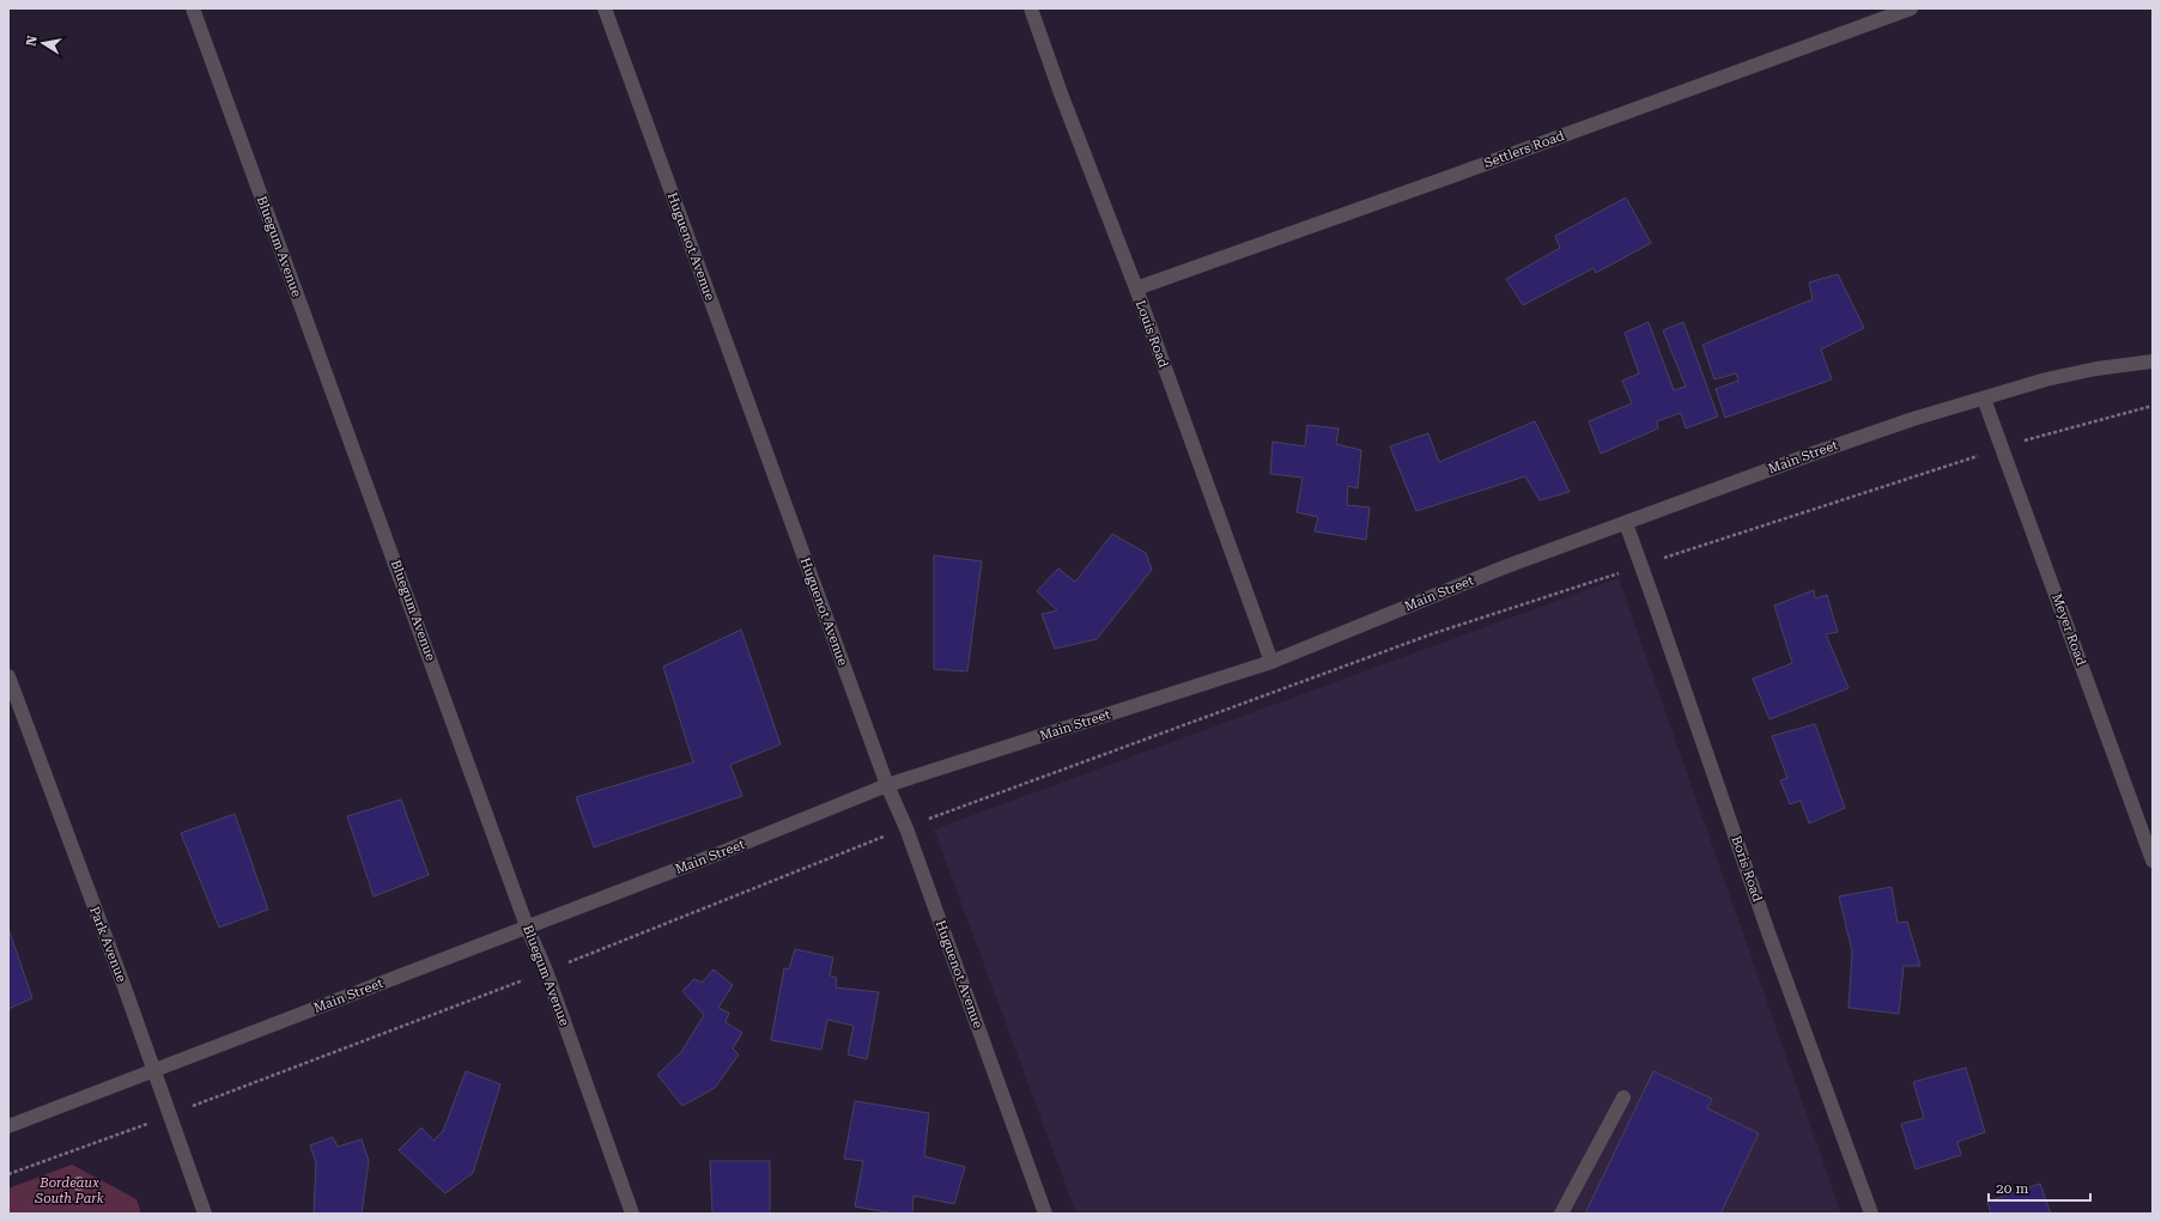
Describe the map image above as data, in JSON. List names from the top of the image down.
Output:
{
  "streets": {
    "street": [
      "Settlers Road",
      "Bluegum Avenue",
      "Huguenot Avenue",
      "Louis Road",
      "Main Street",
      "Meyer Road",
      "Boris Road",
      "Park Avenue"
    ]
  },
  "crossings": [
    ["Settlers Road", "Louis Road"],
    ["Bluegum Avenue", "Main Street"],
    ["Huguenot Avenue", "Main Street"],
    ["Louis Road", "Main Street"],
    ["Main Street", "Meyer Road"],
    ["Main Street", "Boris Road"],
    ["Main Street", "Park Avenue"]
  ],
  "parks": ["Bordeaux South Park"],
  "scale_bar": "20 m",
  "north": "left"
}
